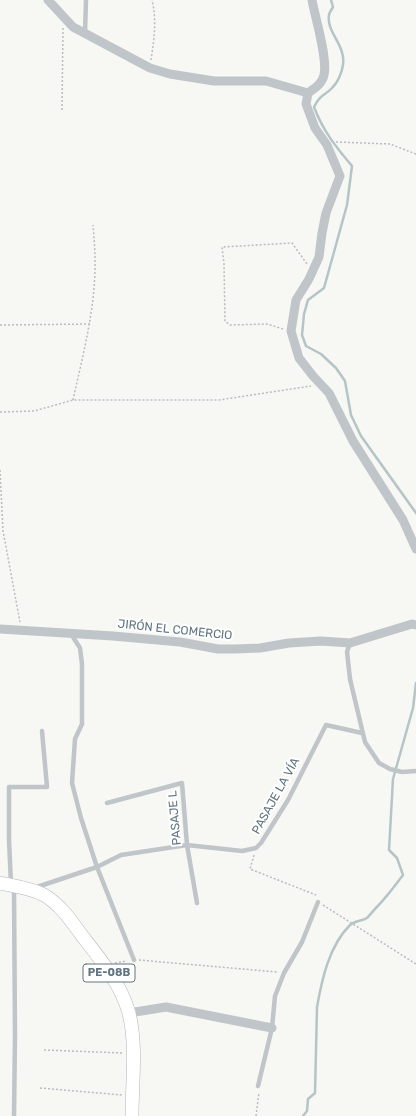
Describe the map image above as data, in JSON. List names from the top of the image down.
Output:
{
  "streets": {
    "main road": ["PE-08B"],
    "street": ["JIRÓN EL COMERCIO"],
    "lane": ["PASAJE LA VÍA", "PASAJE L"]
  },
  "crossings": [
    ["PASAJE LA VÍA", "PASAJE L"],
    ["PASAJE LA VÍA", "PE-08B"]
  ]
}
